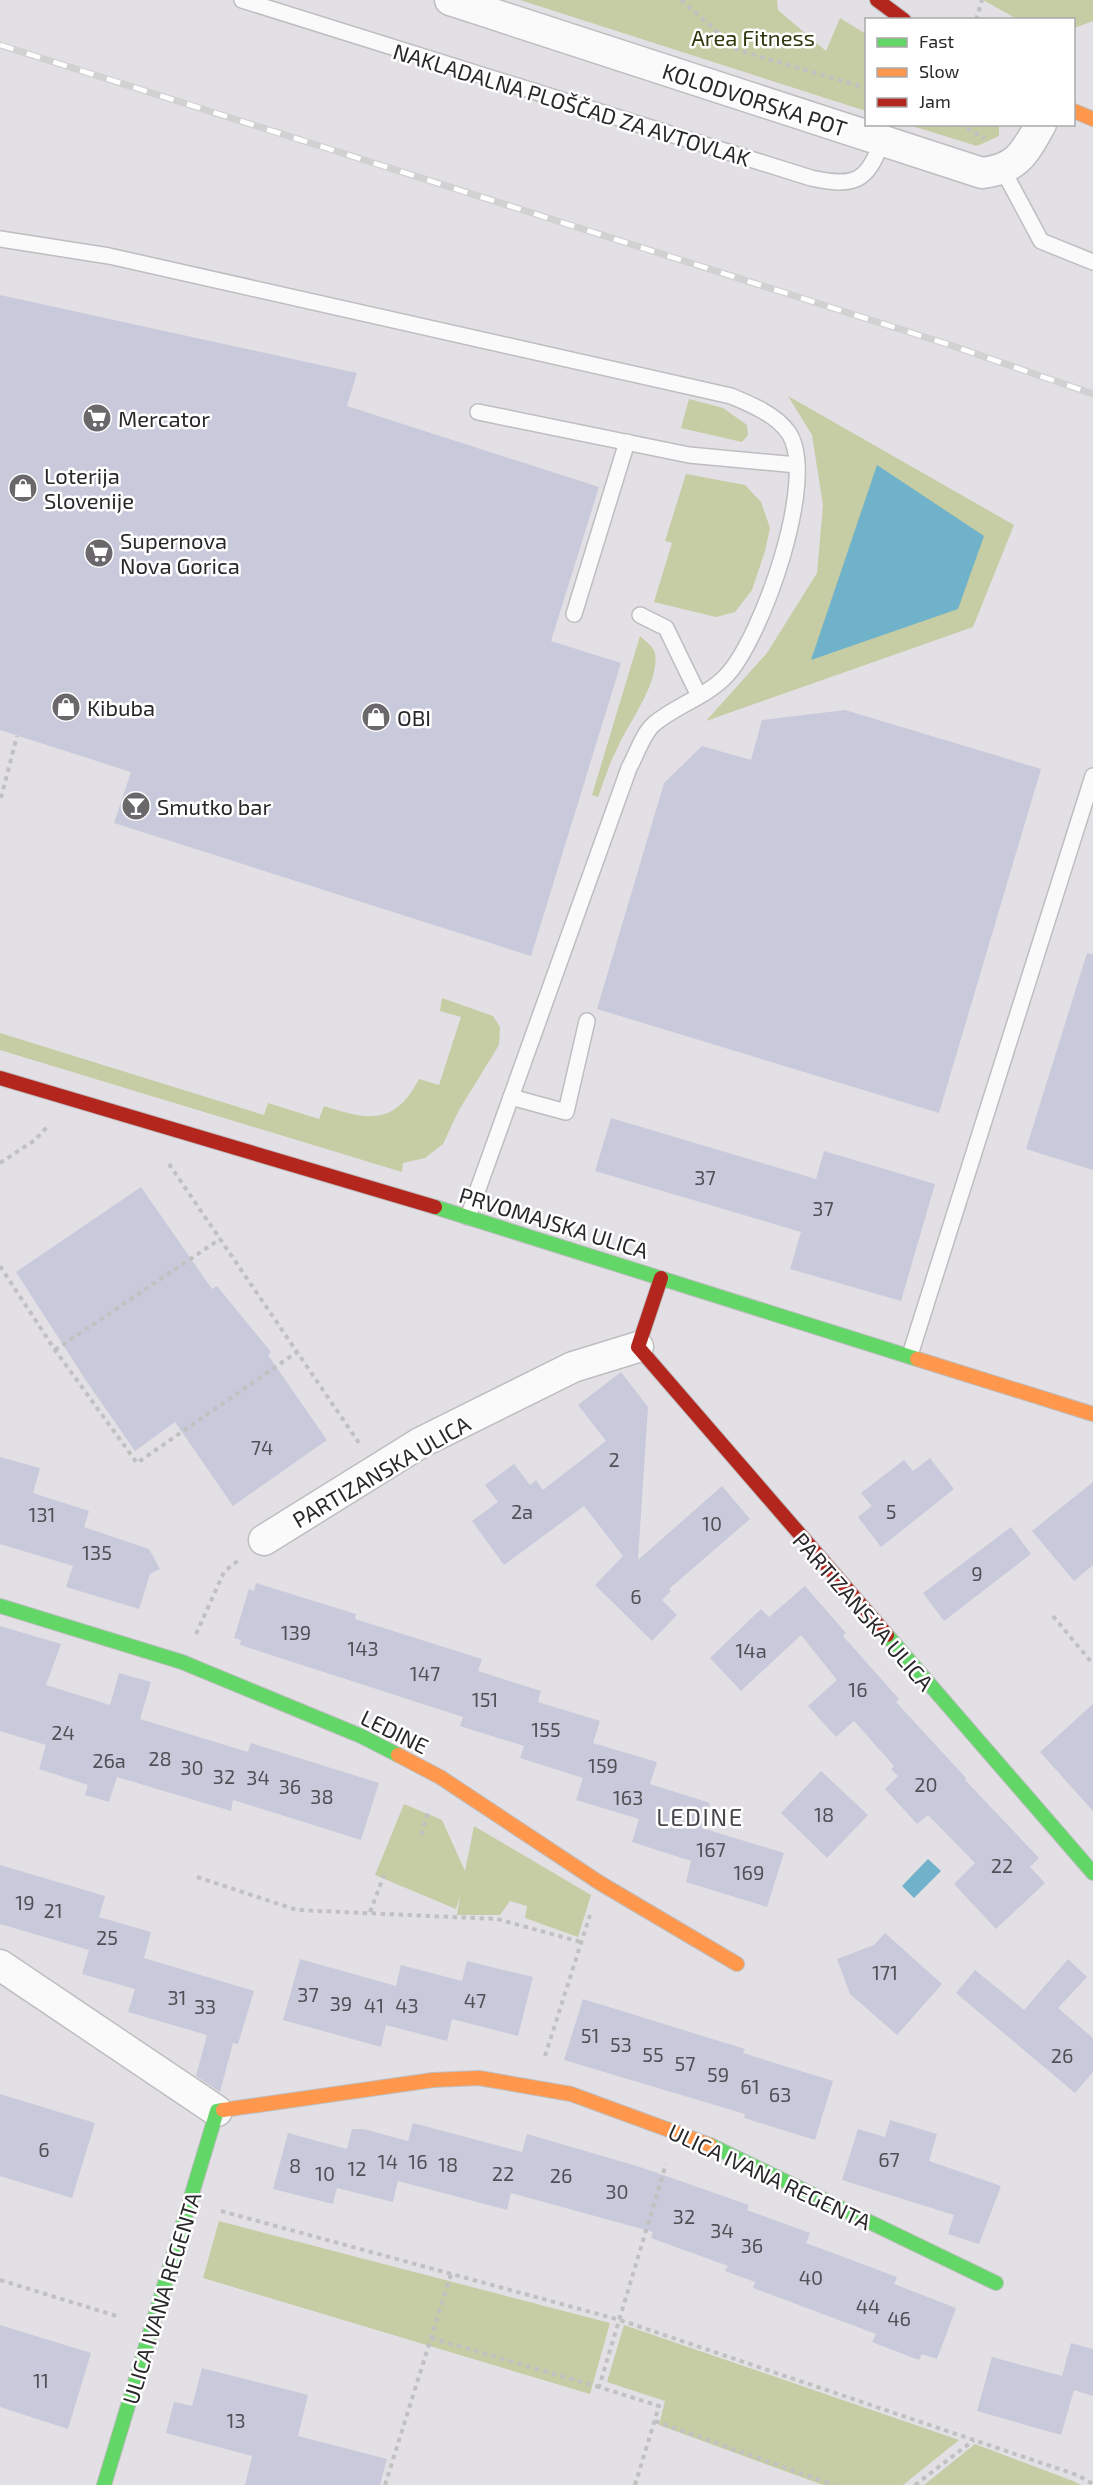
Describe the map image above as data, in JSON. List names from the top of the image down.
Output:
{
  "streets": {
    "street": [
      "KOLODVORSKA POT",
      "PRVOMAJSKA ULICA",
      "PARTIZANSKA ULICA",
      "LEDINE",
      "ULICA IVANA REGENTA"
    ],
    "lane": ["NAKLADALNA PLOŠČAD ZA AVTOVLAK"]
  },
  "crossings": [
    ["KOLODVORSKA POT", "NAKLADALNA PLOŠČAD ZA AVTOVLAK"]
  ],
  "districts": ["LEDINE"],
  "parks": ["Area Fitness"],
  "places": {
    "supermarket": ["Mercator", "Supernova Nova Gorica"],
    "shop": ["Loterija Slovenije", "Kibuba", "OBI"],
    "bar": ["Smutko bar"]
  },
  "house_numbers": [
    "37",
    "37",
    "74",
    "2",
    "2a",
    "5",
    "131",
    "10",
    "135",
    "9",
    "6",
    "139",
    "143",
    "14a",
    "147",
    "16",
    "151",
    "155",
    "24",
    "28",
    "26a",
    "159",
    "30",
    "32",
    "34",
    "20",
    "36",
    "38",
    "163",
    "18",
    "167",
    "22",
    "169",
    "19",
    "21",
    "25",
    "171",
    "37",
    "31",
    "47",
    "39",
    "41",
    "43",
    "33",
    "51",
    "53",
    "55",
    "26",
    "57",
    "59",
    "61",
    "63",
    "6",
    "67",
    "14",
    "16",
    "18",
    "8",
    "12",
    "10",
    "22",
    "26",
    "30",
    "32",
    "34",
    "36",
    "40",
    "44",
    "46",
    "11",
    "13"
  ],
  "legend": ["Fast", "Slow", "Jam"]
}
